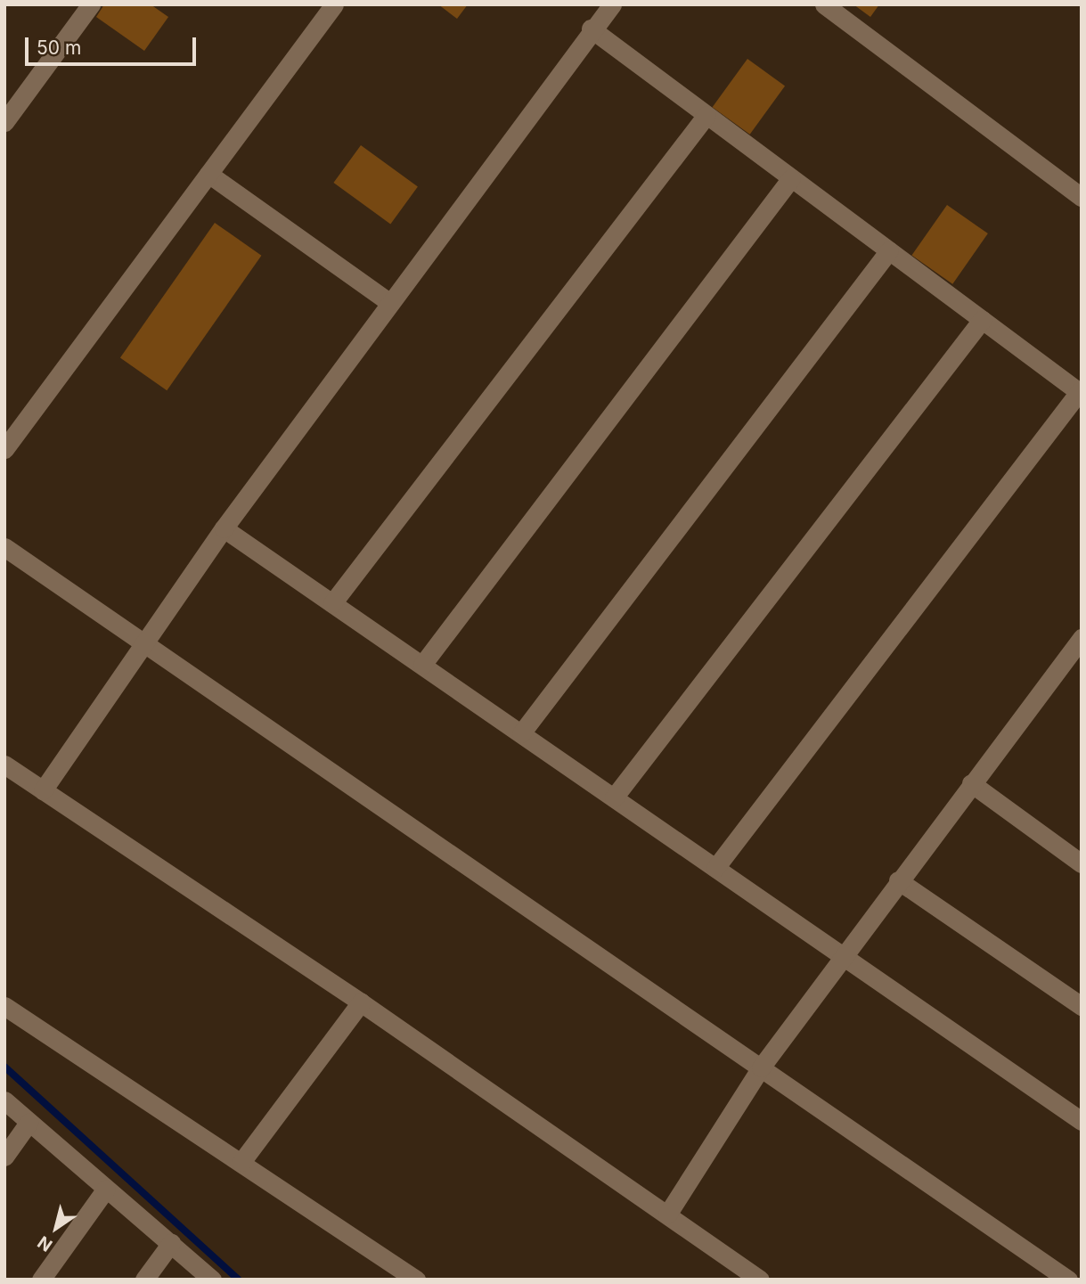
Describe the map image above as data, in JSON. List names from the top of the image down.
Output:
{
  "scale_bar": "50 m",
  "north": "bottom left"
}
